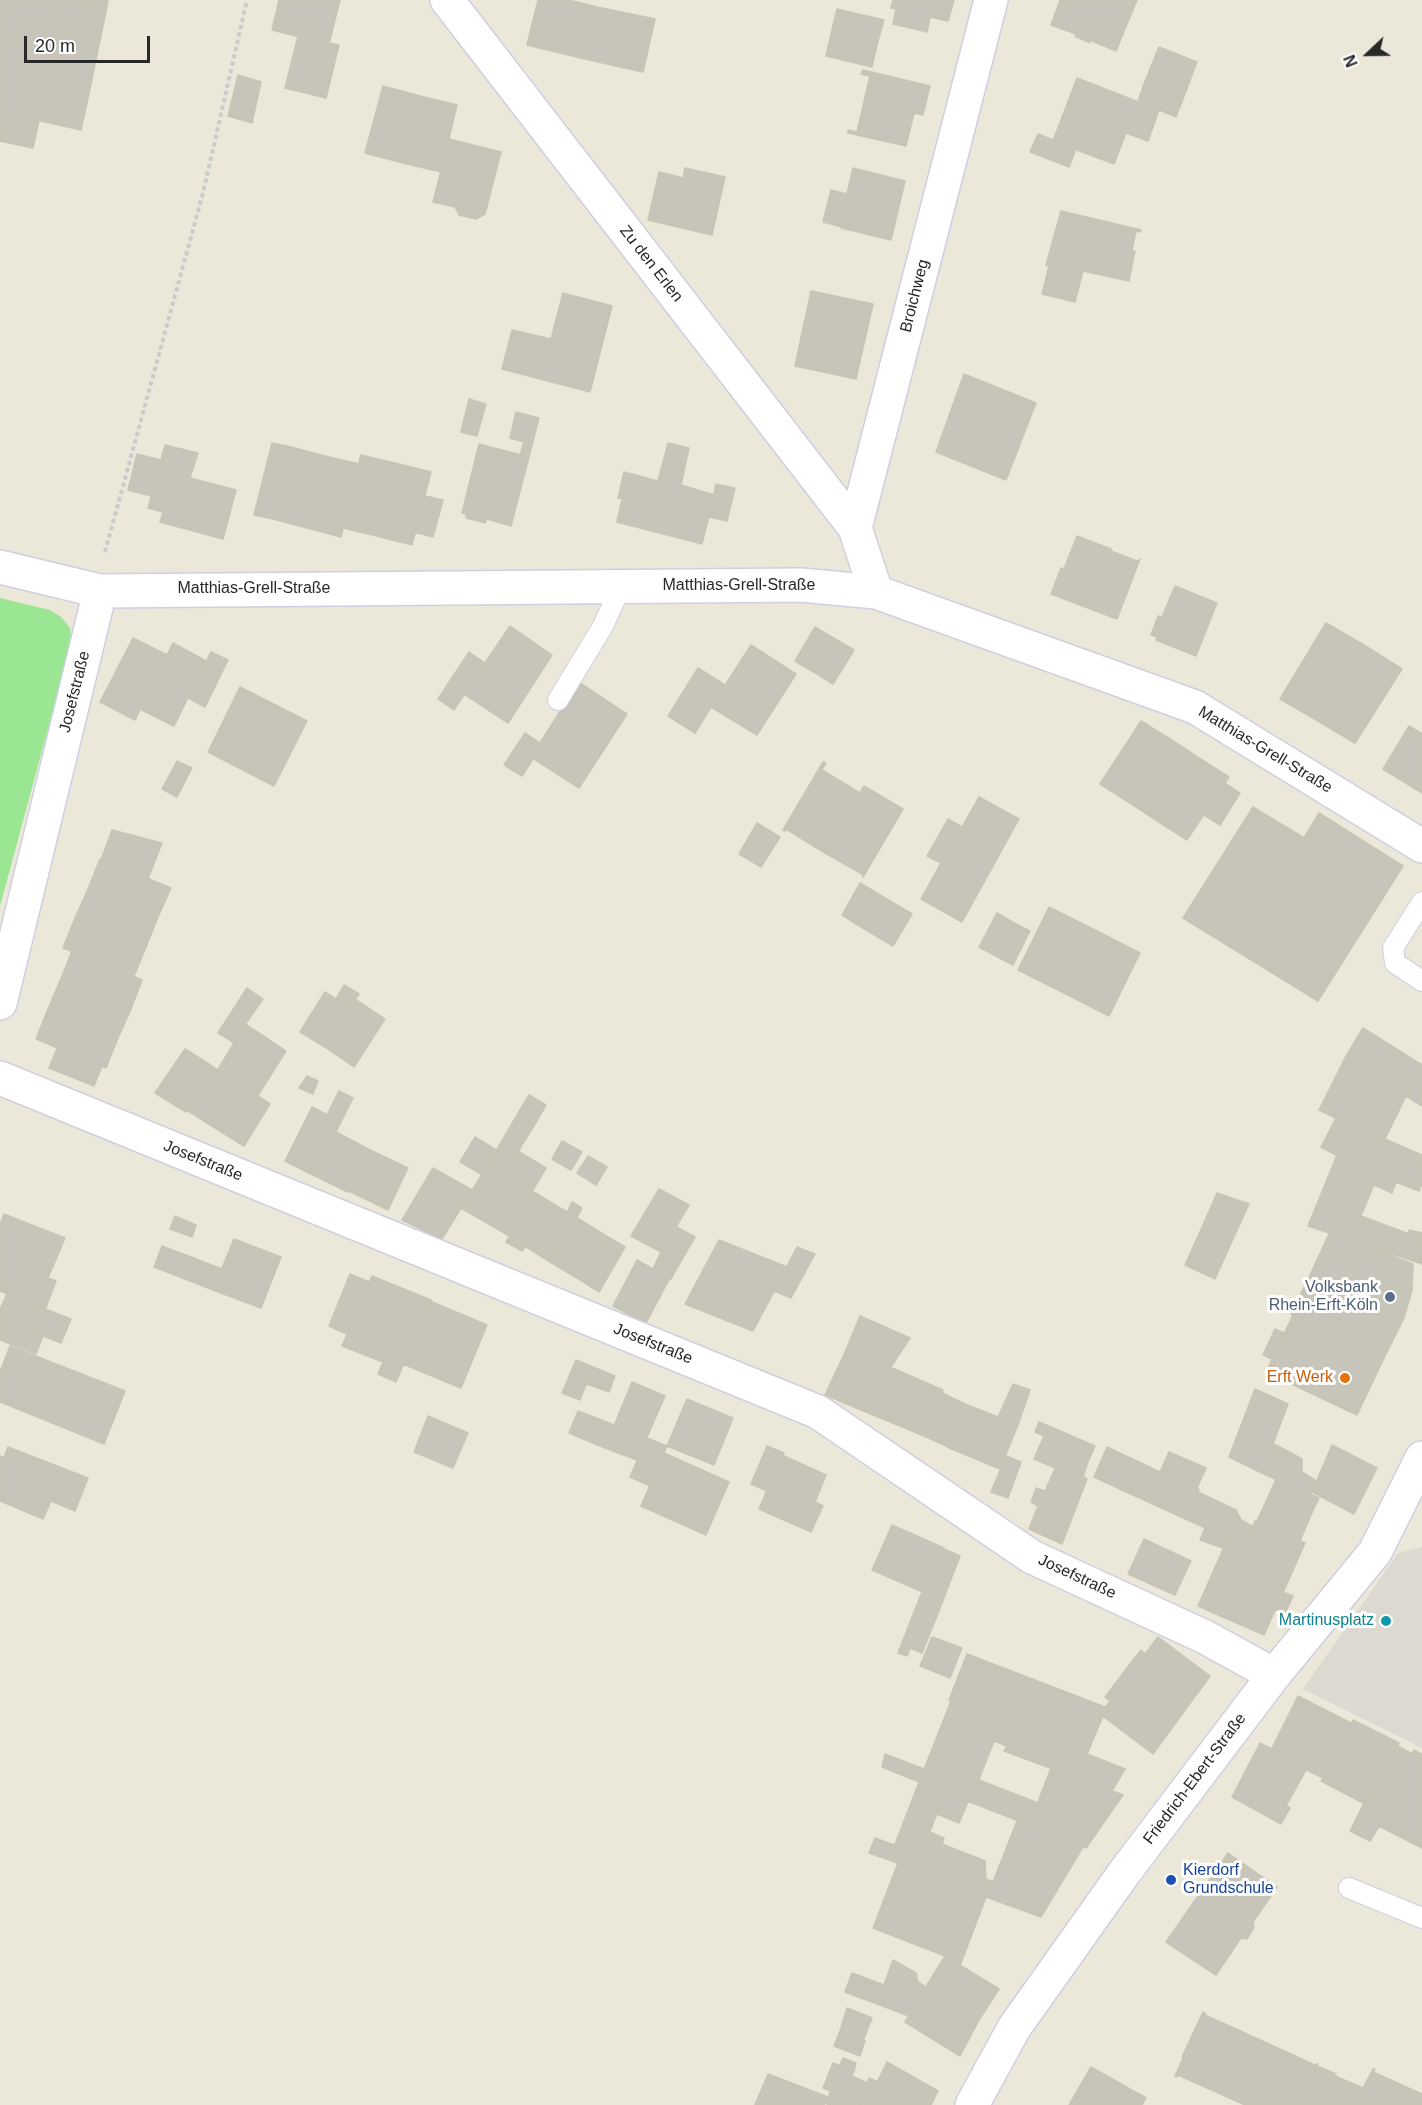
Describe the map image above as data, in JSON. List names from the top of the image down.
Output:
{
  "streets": {
    "street": [
      "Zu den Erlen",
      "Broichweg",
      "Matthias-Grell-Straße",
      "Josefstraße",
      "Friedrich-Ebert-Straße"
    ]
  },
  "crossings": [
    ["Zu den Erlen", "Broichweg"],
    ["Matthias-Grell-Straße", "Josefstraße"],
    ["Josefstraße", "Friedrich-Ebert-Straße"]
  ],
  "places": [
    "Volksbank Rhein-Erft-Köln",
    "Erft Werk",
    "Martinusplatz",
    "Kierdorf Grundschule"
  ],
  "scale_bar": "20 m",
  "north": "left"
}
